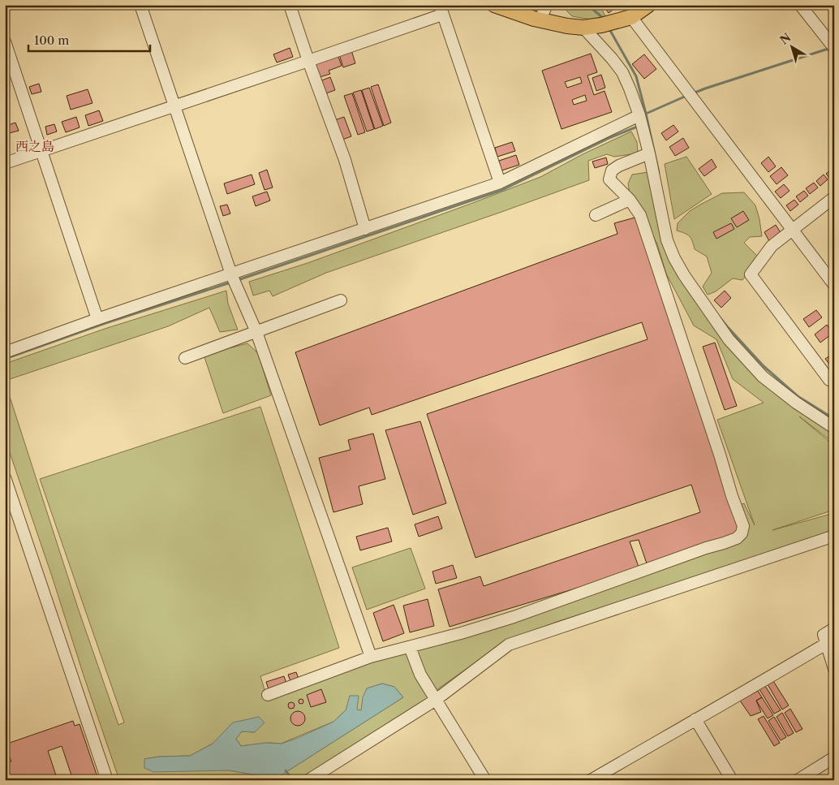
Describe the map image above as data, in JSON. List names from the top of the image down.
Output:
{
  "districts": ["西之島"],
  "scale_bar": "100 m",
  "north": "top left"
}
